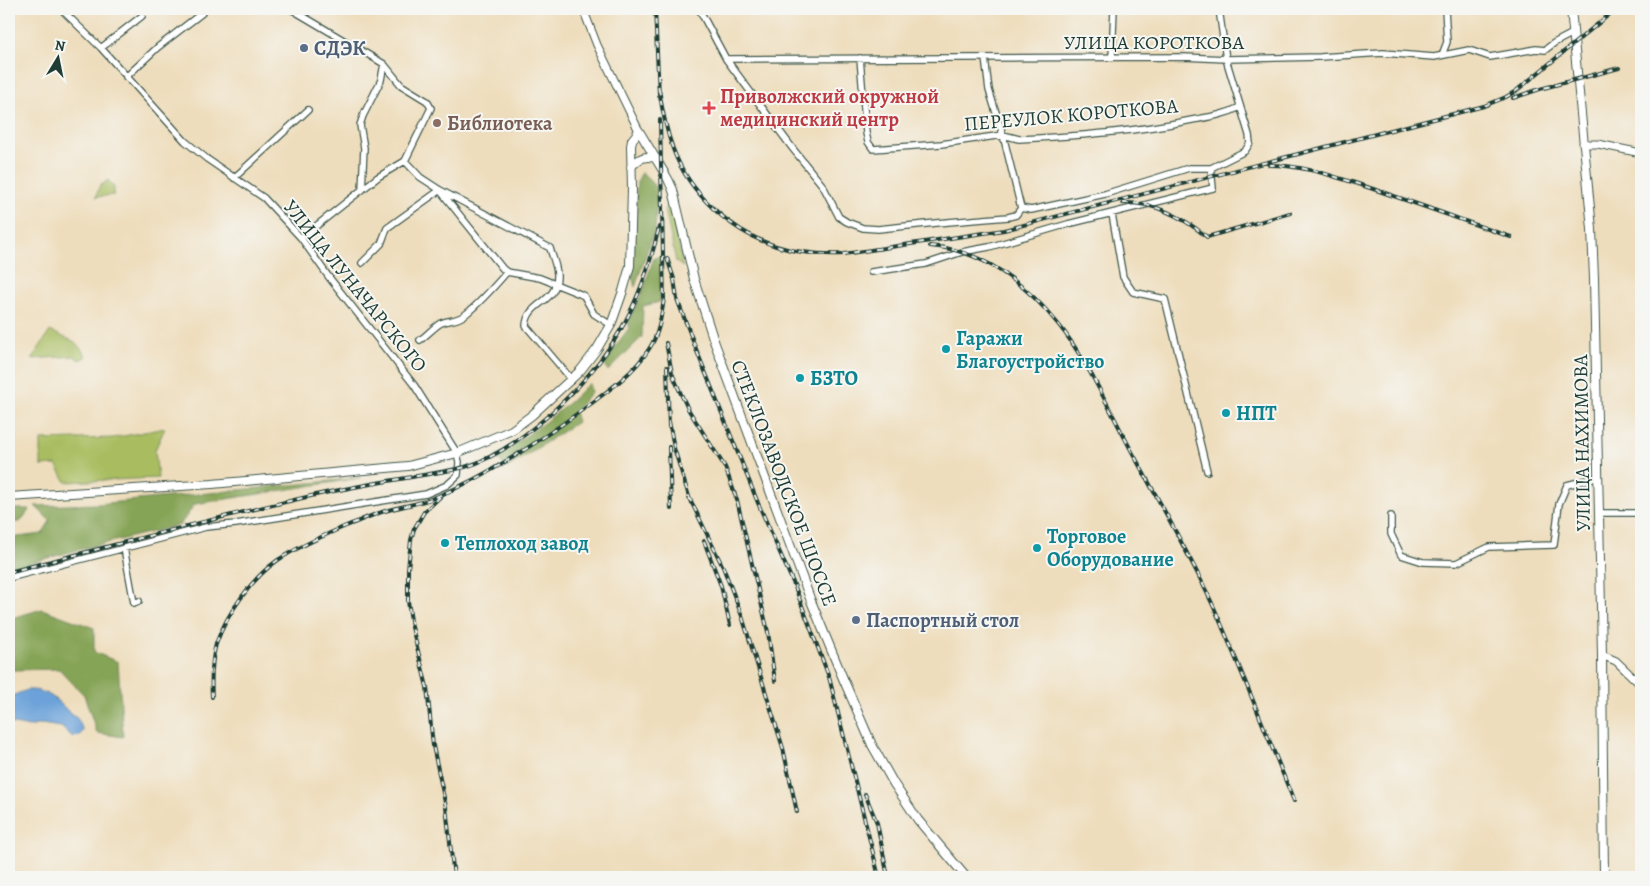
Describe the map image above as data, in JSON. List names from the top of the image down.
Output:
{
  "streets": {
    "main road": ["УЛИЦА НАХИМОВА", "СТЕКЛОЗАВОДСКОЕ ШОССЕ"],
    "street": ["УЛИЦА КОРОТКОВА", "ПЕРЕУЛОК КОРОТКОВА", "УЛИЦА ЛУНАЧАРСКОГО"]
  },
  "crossings": [
    ["УЛИЦА КОРОТКОВА", "ПЕРЕУЛОК КОРОТКОВА"],
    ["УЛИЦА КОРОТКОВА", "УЛИЦА НАХИМОВА"]
  ],
  "places": {
    "other": [
      "СДЭК",
      "Библиотека",
      "Гаражи Благоустройство",
      "БЗТО",
      "НПТ",
      "Теплоход завод",
      "Торговое Оборудование",
      "Паспортный стол"
    ],
    "health": ["Приволжский окружной медицинский центр"]
  },
  "north": "top"
}
